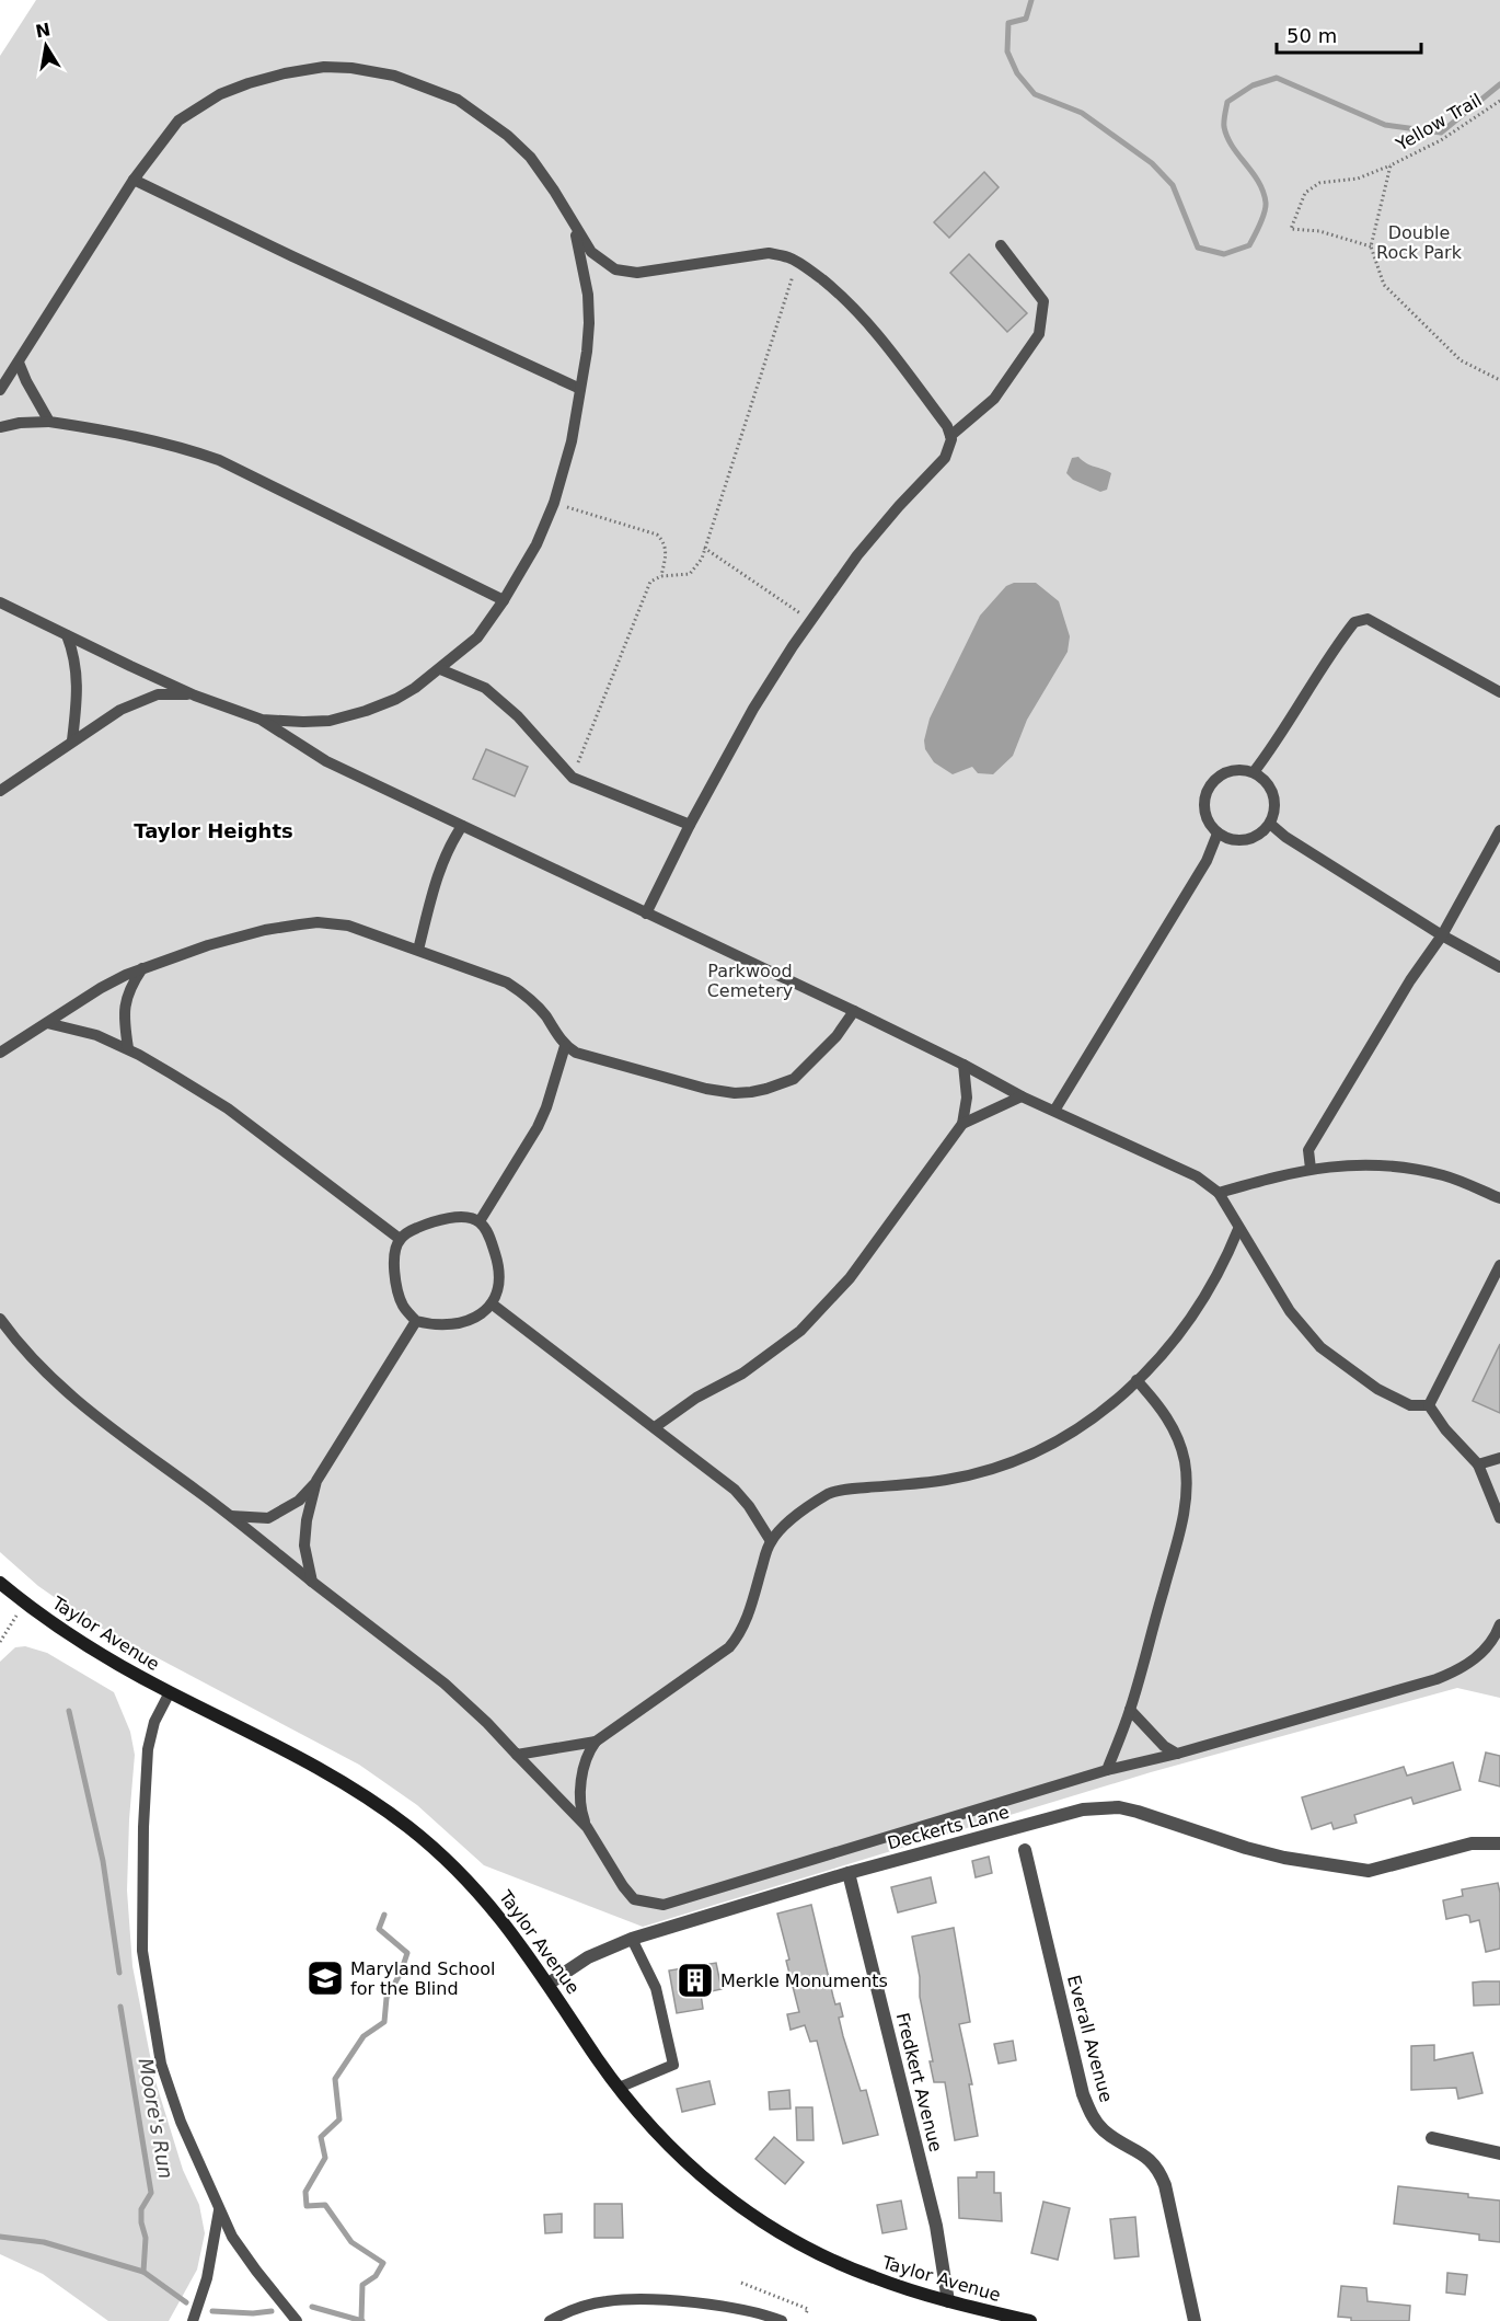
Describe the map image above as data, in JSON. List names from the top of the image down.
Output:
{
  "streets": {
    "main road": ["Taylor Avenue"],
    "street": ["Deckerts Lane", "Everall Avenue", "Fredkert Avenue"],
    "path": ["Yellow Trail"]
  },
  "crossings": [
    ["Taylor Avenue", "Deckerts Lane"],
    ["Taylor Avenue", "Fredkert Avenue"],
    ["Deckerts Lane", "Fredkert Avenue"]
  ],
  "districts": ["Taylor Heights"],
  "water": ["Moore's Run"],
  "parks": ["Double Rock Park", "Parkwood Cemetery"],
  "places": {
    "school or university": ["Maryland School for the Blind"],
    "building": ["Merkle Monuments"]
  },
  "scale_bar": "50 m",
  "north": "top"
}
